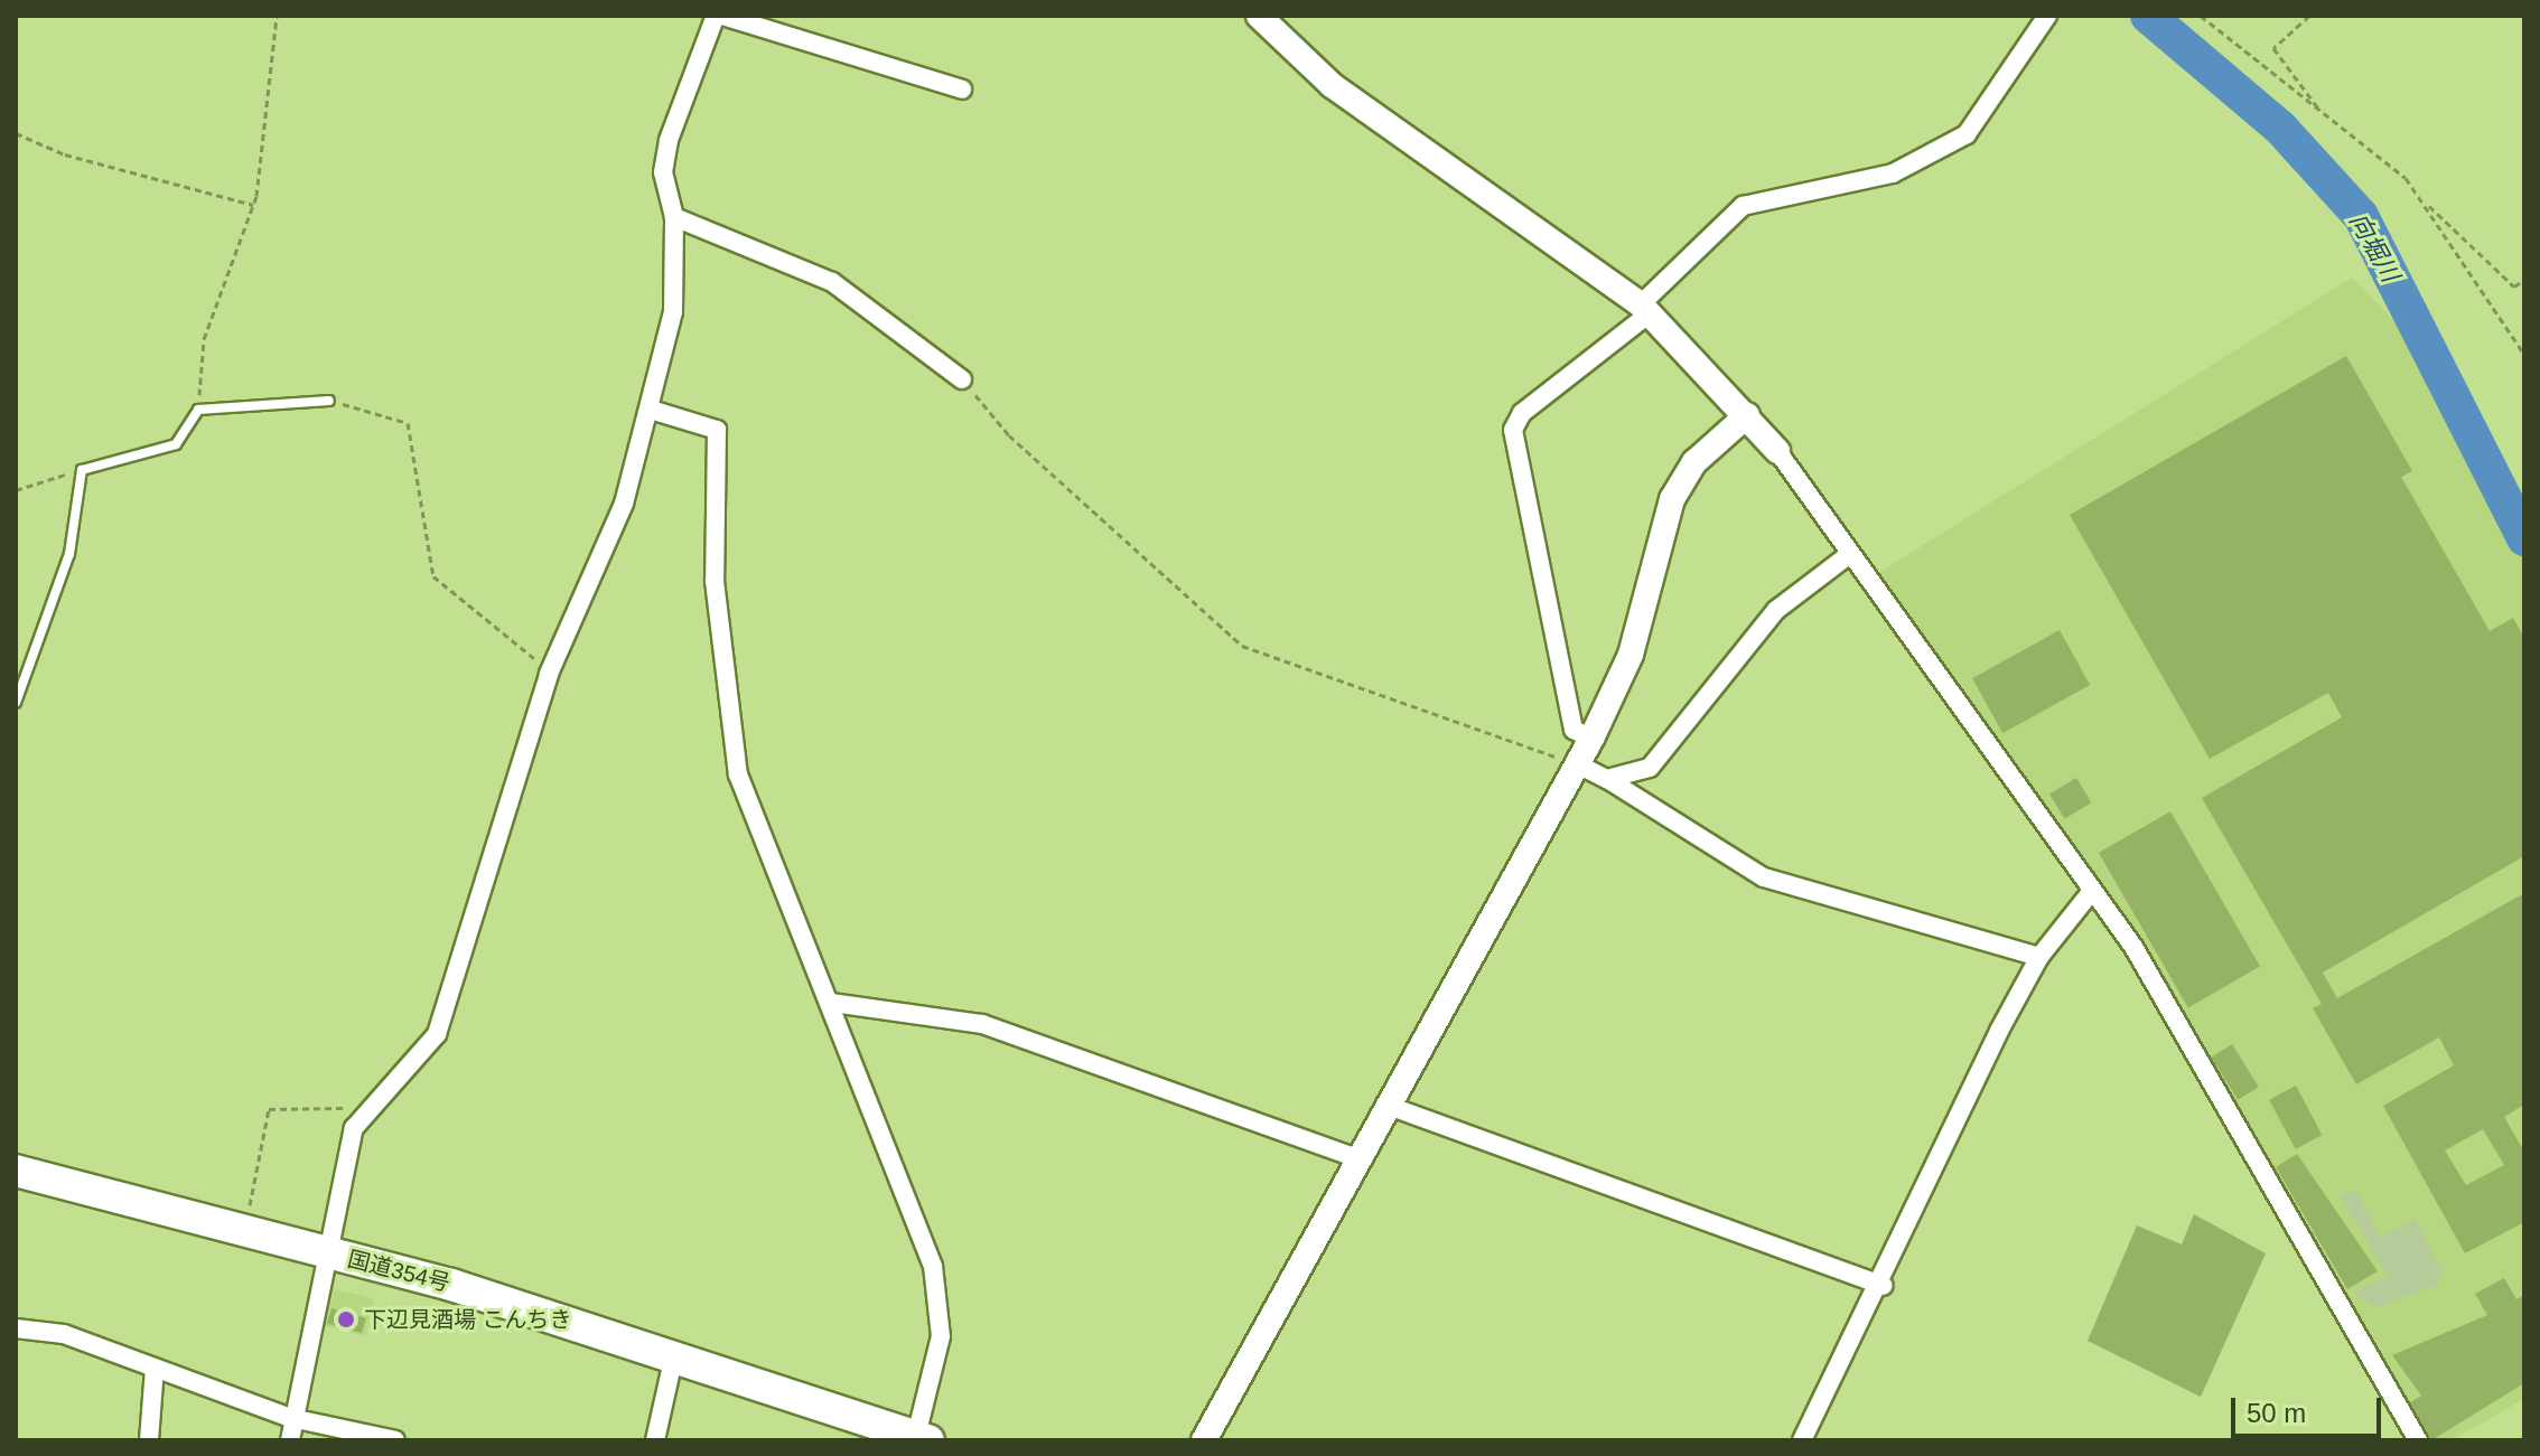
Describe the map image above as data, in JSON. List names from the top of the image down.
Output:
{
  "streets": {
    "highway": ["国道354号"]
  },
  "water": ["向堀川"],
  "places": ["下辺見酒場 こんちき"],
  "scale_bar": "50 m"
}
